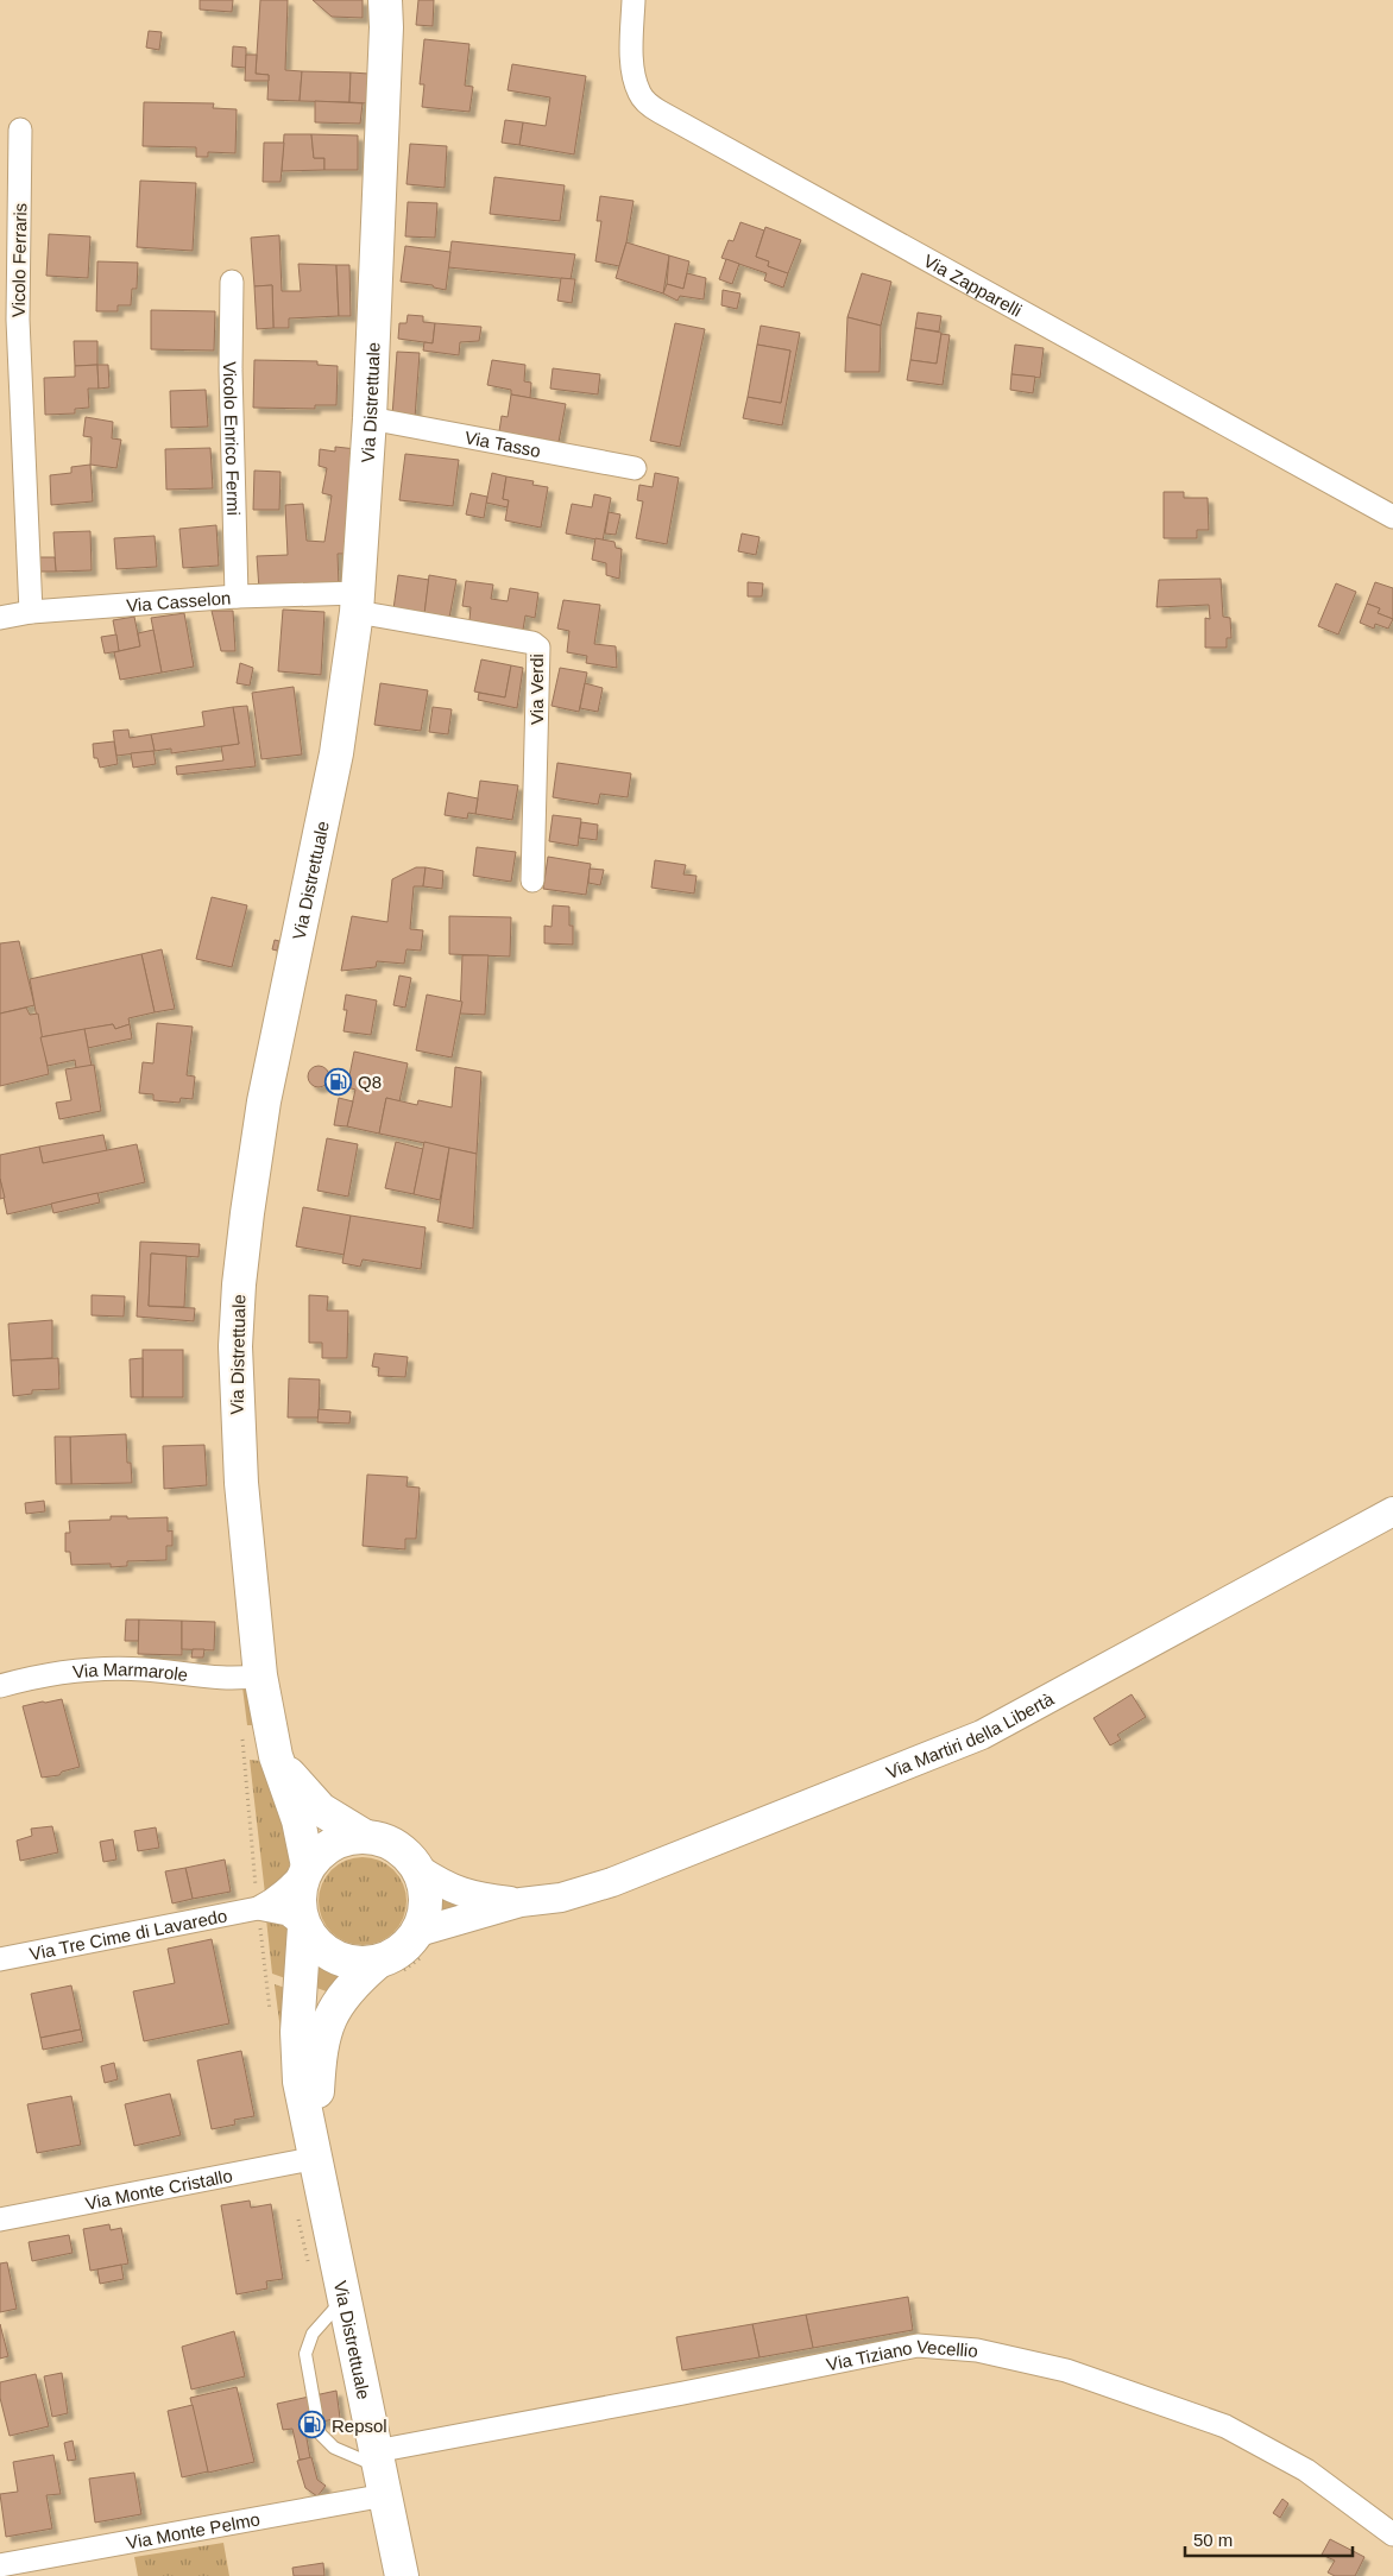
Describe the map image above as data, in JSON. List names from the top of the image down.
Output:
{
  "streets": {
    "main road": ["Via Distrettuale"],
    "street": [
      "Vicolo Ferraris",
      "Via Zapparelli",
      "Vicolo Enrico Fermi",
      "Via Tasso",
      "Via Casselon",
      "Via Verdi",
      "Via Marmarole",
      "Via Martiri della Libertà",
      "Via Tre Cime di Lavaredo",
      "Via Monte Cristallo",
      "Via Tiziano Vecellio",
      "Via Monte Pelmo"
    ]
  },
  "crossings": [
    ["Vicolo Ferraris", "Via Casselon"],
    ["Via Distrettuale", "Via Tasso"],
    ["Via Distrettuale", "Via Casselon"],
    ["Via Distrettuale", "Via Verdi"],
    ["Via Distrettuale", "Via Marmarole"],
    ["Via Distrettuale", "Via Tre Cime di Lavaredo"],
    ["Via Distrettuale", "Via Monte Cristallo"],
    ["Via Distrettuale", "Via Tiziano Vecellio"],
    ["Via Distrettuale", "Via Monte Pelmo"],
    ["Vicolo Enrico Fermi", "Via Casselon"],
    ["Via Casselon", "Via Verdi"],
    ["Via Tiziano Vecellio", "Via Monte Pelmo"]
  ],
  "places": {
    "fuel station": ["Q8", "Repsol"]
  },
  "scale_bar": "50 m"
}
